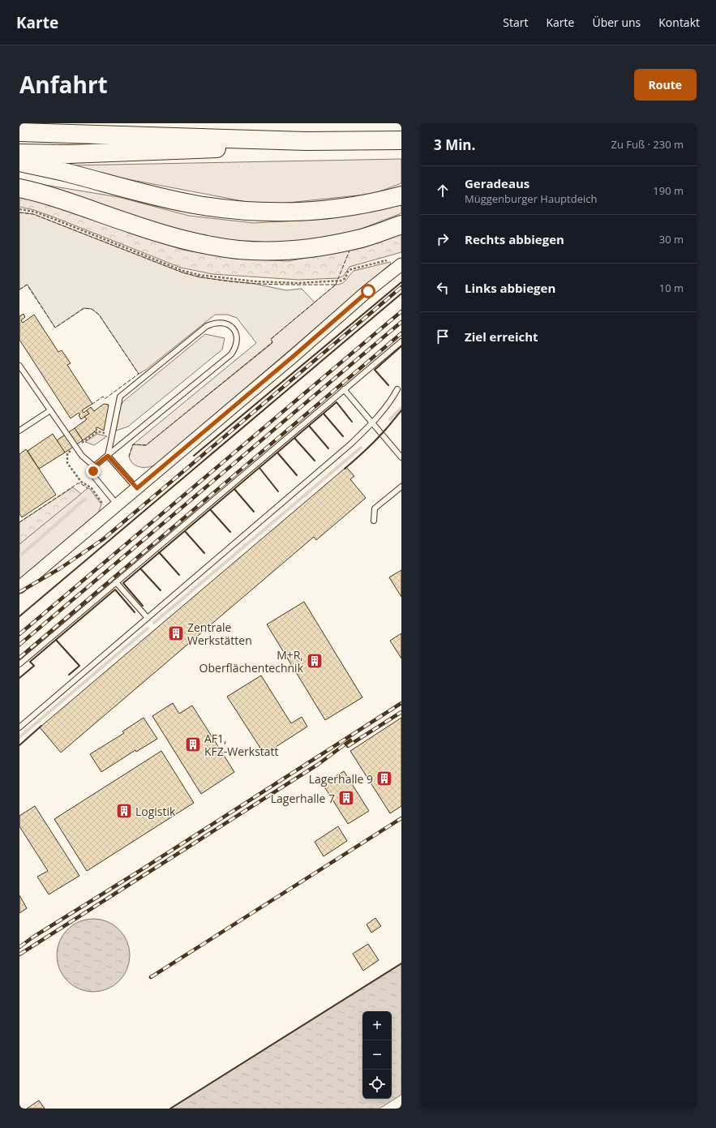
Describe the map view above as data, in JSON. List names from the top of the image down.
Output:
{
  "places": {
    "building": [
      "Zentrale Werkstätten",
      "M+R, Oberflächentechnik",
      "AF1, KFZ-Werkstatt",
      "Lagerhalle 9",
      "Lagerhalle 7",
      "Logistik"
    ]
  },
  "page": {
    "header": "Karte",
    "nav": [
      "Start",
      "Karte",
      "Über uns",
      "Kontakt"
    ],
    "title": "Anfahrt",
    "buttons": "Route",
    "heading": ["3 Min.", "Zu Fuß · 230 m"],
    "list": [
      ["Geradeaus", "Müggenburger Hauptdeich", "190 m"],
      ["Rechts abbiegen", "30 m"],
      ["Links abbiegen", "10 m"],
      "Ziel erreicht"
    ],
    "map_buttons": ["+", "−"]
  }
}
